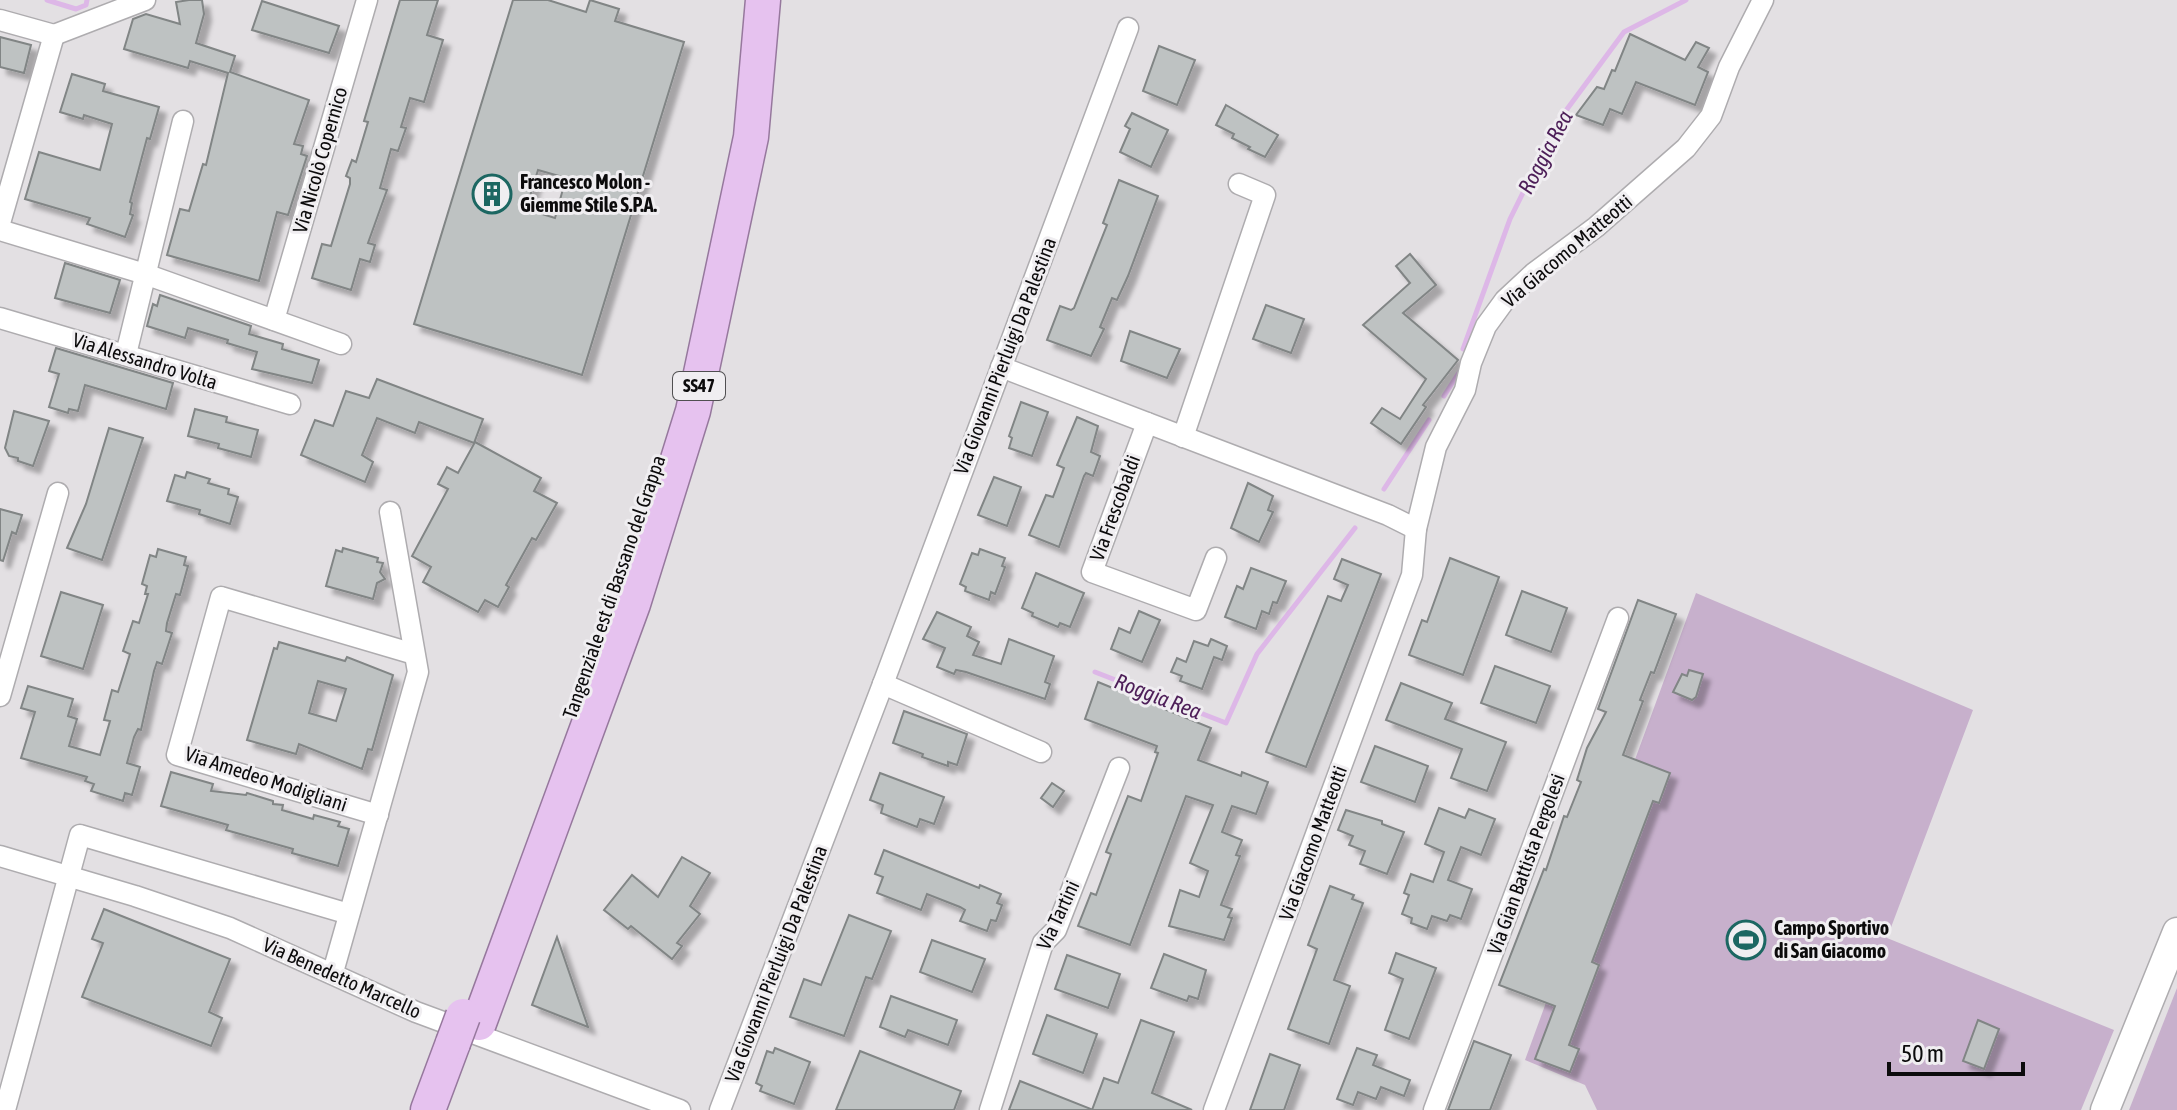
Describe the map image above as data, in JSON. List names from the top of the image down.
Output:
{
  "streets": {
    "highway": ["SS47", "Tangenziale est di Bassano del Grappa"],
    "street": [
      "Via Nicolò Copernico",
      "Via Giacomo Matteotti",
      "Via Giovanni Pierluigi Da Palestina",
      "Via Alessandro Volta",
      "Via Frescobaldi",
      "Via Amedeo Modigliani",
      "Via Gian Battista Pergolesi",
      "Via Tartini",
      "Via Benedetto Marcello"
    ]
  },
  "water": ["Roggia Rea"],
  "places": {
    "building": ["Francesco Molon - Giemme Stile S.P.A."],
    "sports": ["Campo Sportivo di San Giacomo"]
  },
  "scale_bar": "50 m"
}
